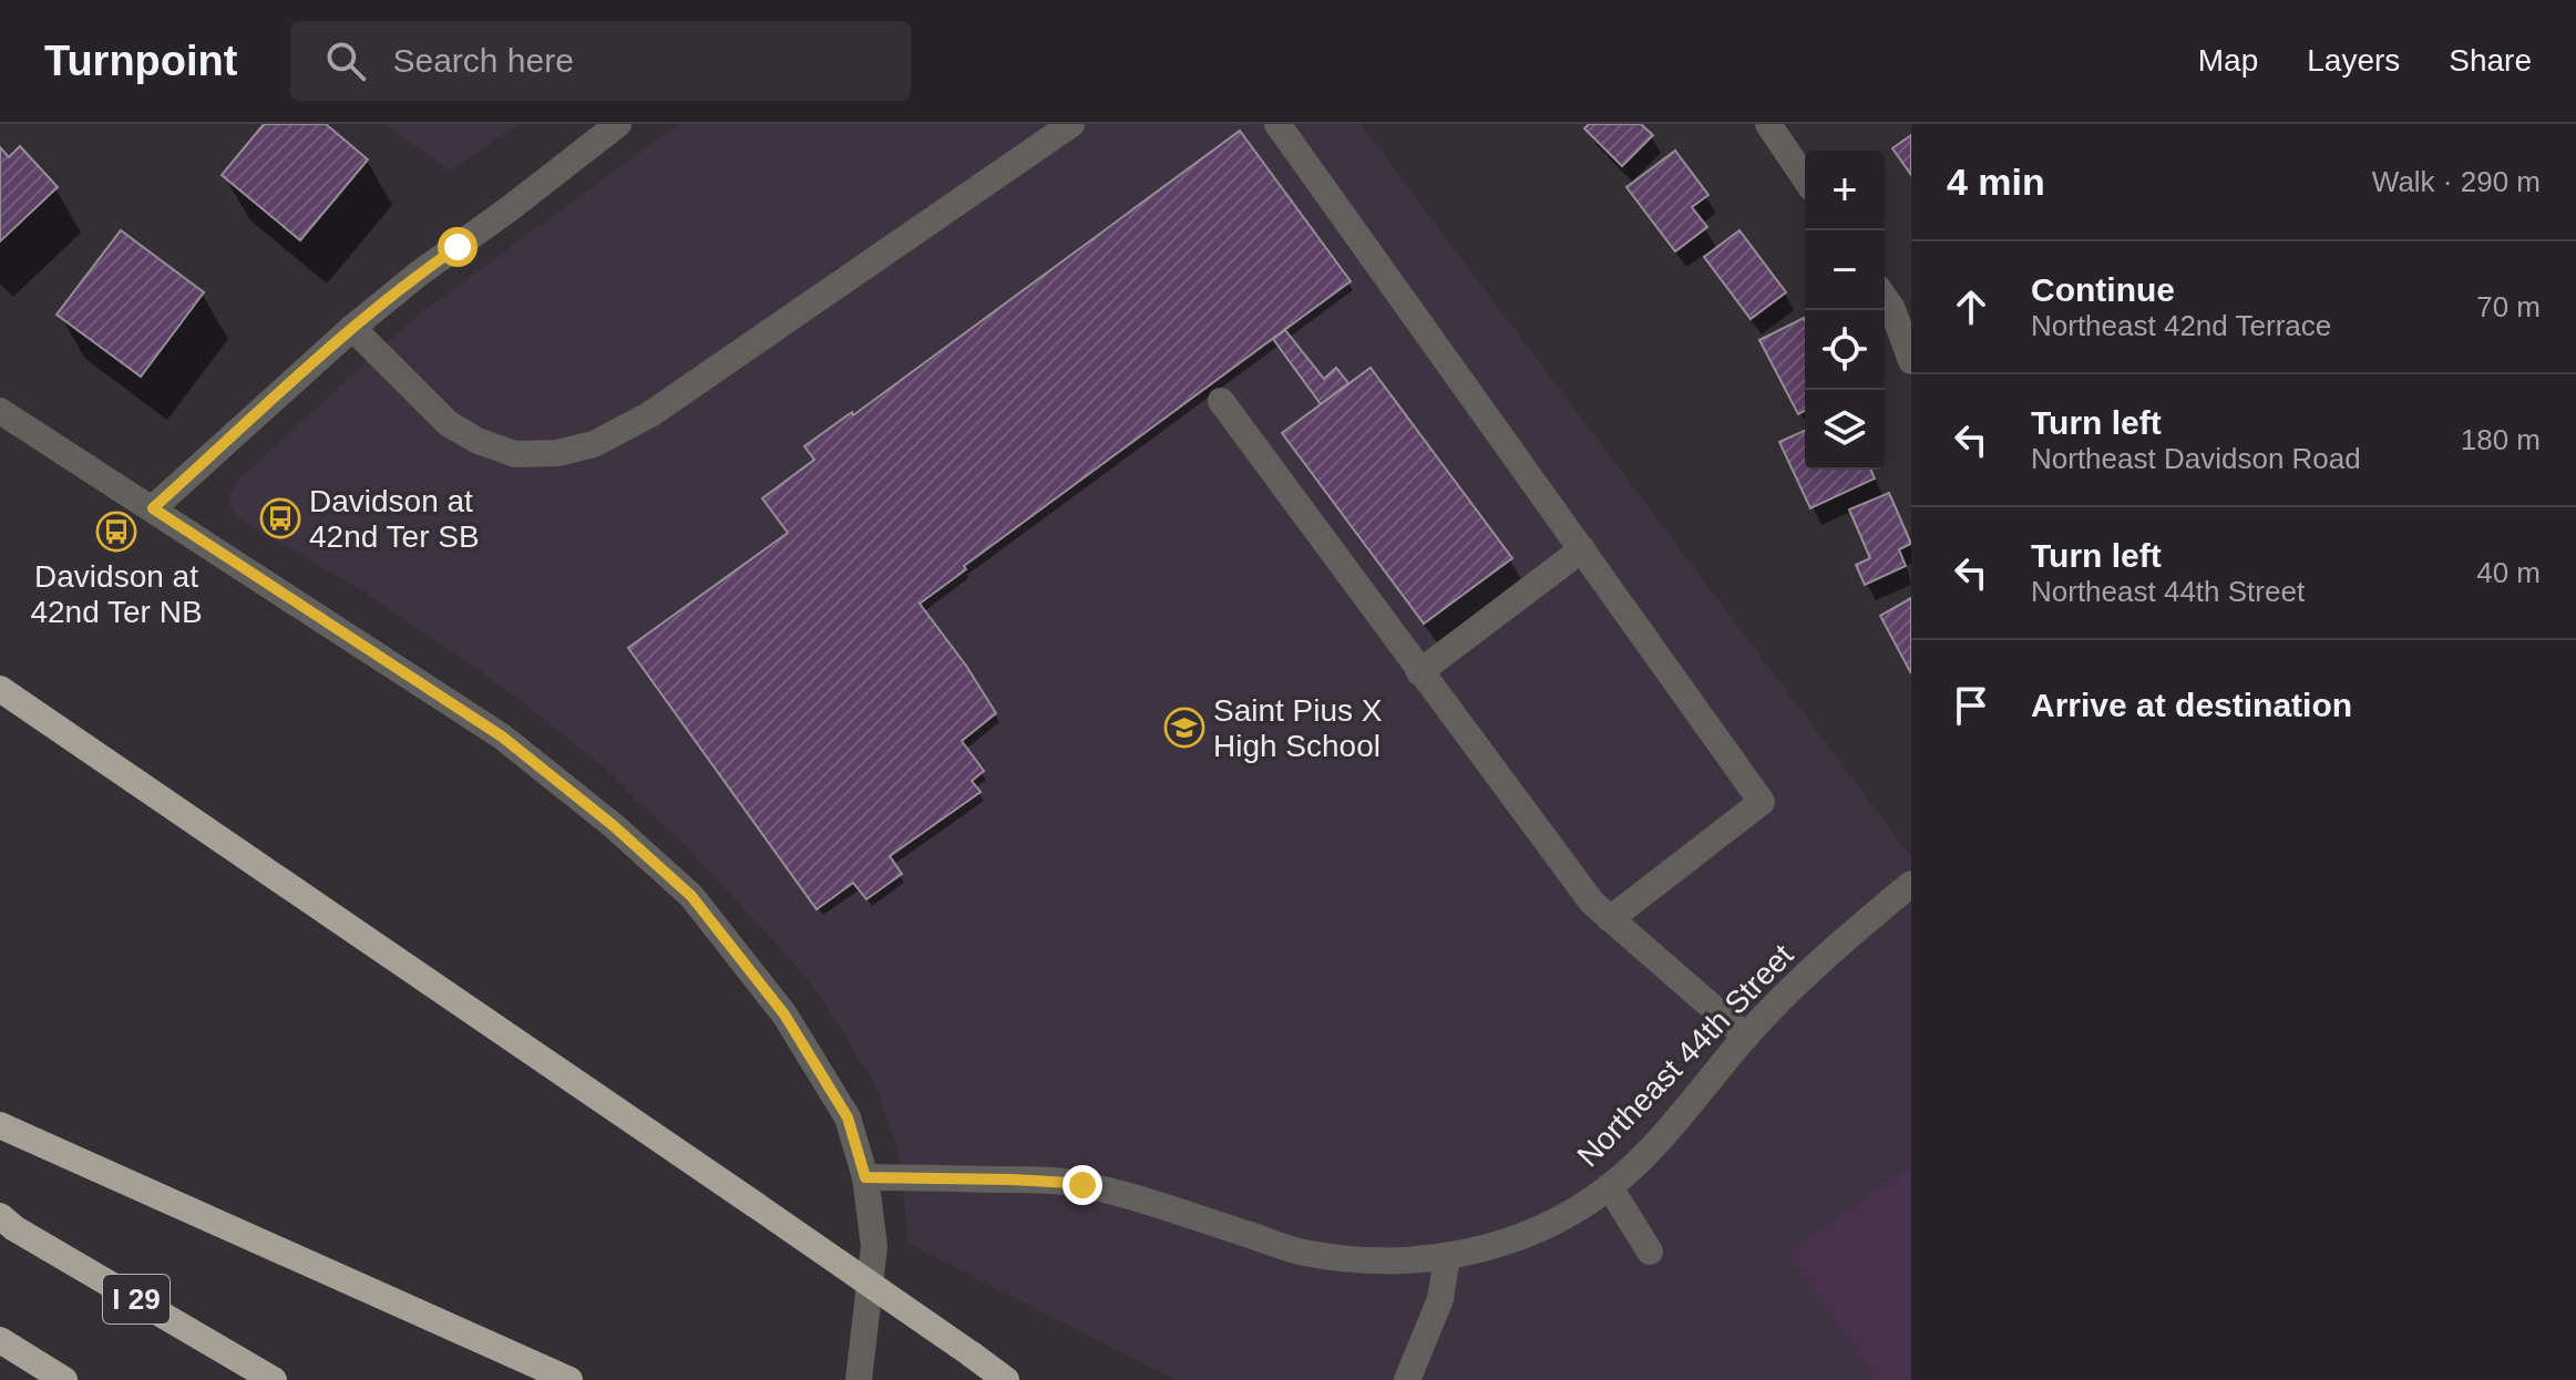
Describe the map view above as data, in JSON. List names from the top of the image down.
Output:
{
  "streets": {
    "highway": ["I 29"],
    "street": ["Northeast 44th Street"]
  },
  "places": {
    "bus stop": ["Davidson at 42nd Ter SB", "Davidson at 42nd Ter NB"],
    "school or university": ["Saint Pius X High School"]
  },
  "page": {
    "header": "Turnpoint",
    "search": "Search here",
    "nav": ["Map", "Layers", "Share"],
    "heading": ["4 min", "Walk · 290 m"],
    "map_buttons": ["+", "−"],
    "list": [
      ["Continue", "Northeast 42nd Terrace", "70 m"],
      ["Turn left", "Northeast Davidson Road", "180 m"],
      ["Turn left", "Northeast 44th Street", "40 m"],
      "Arrive at destination"
    ]
  }
}
